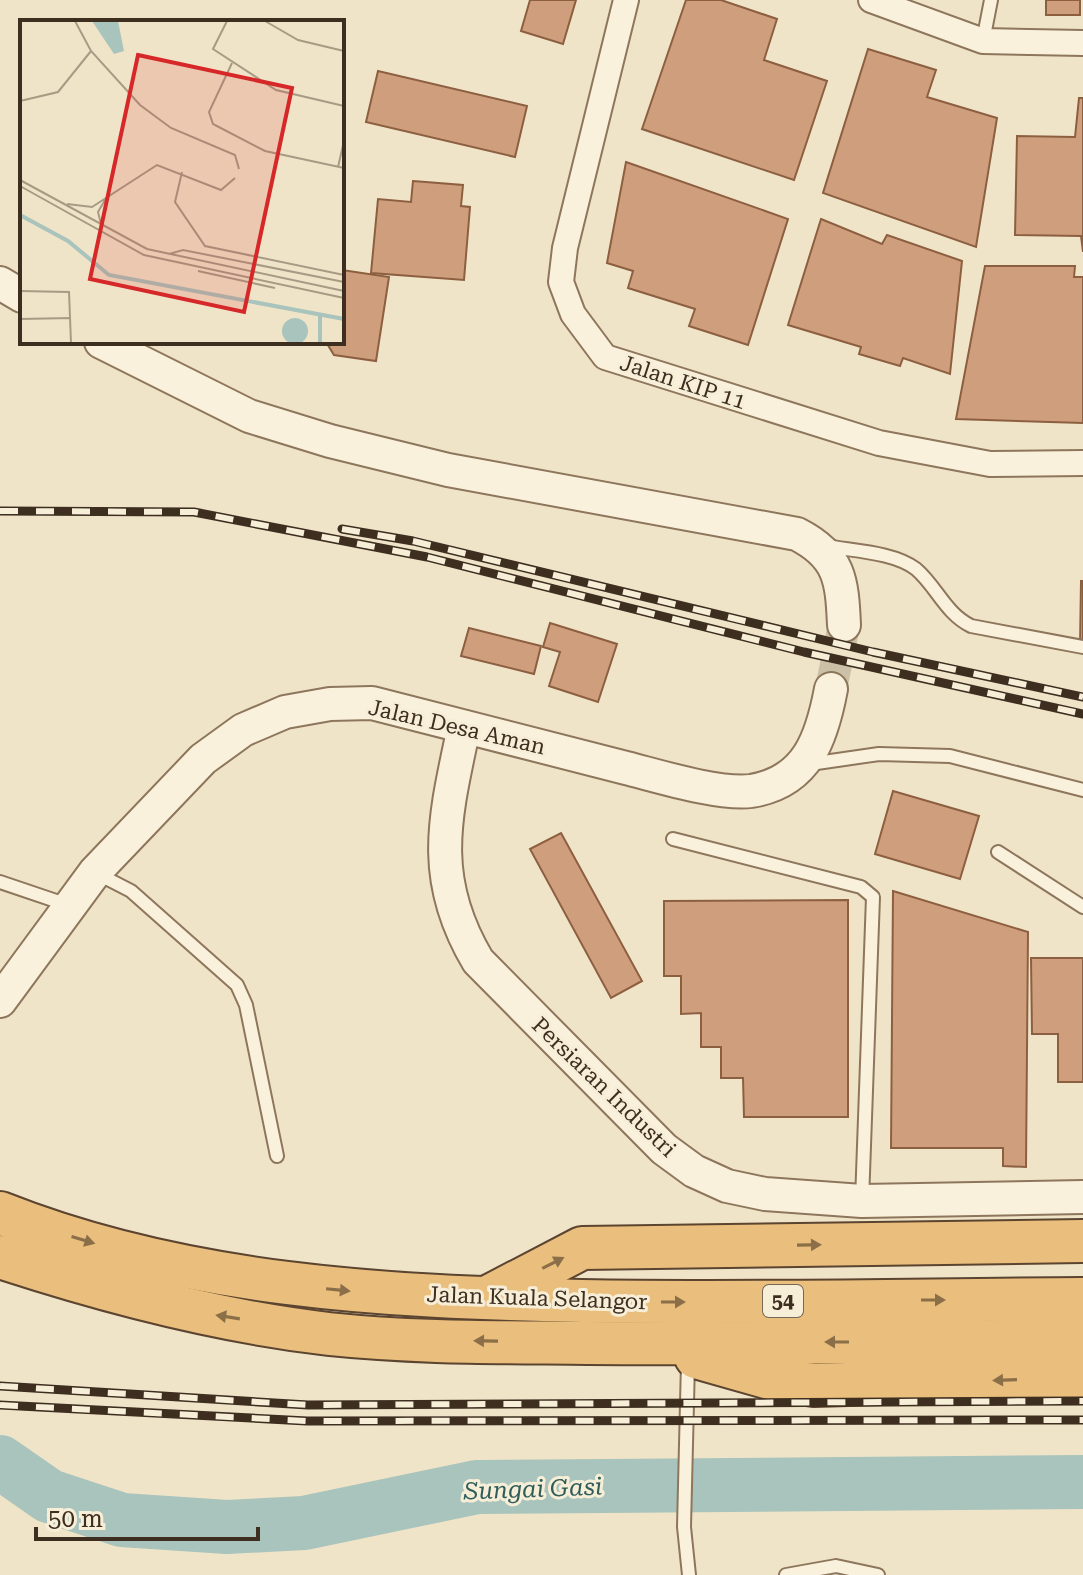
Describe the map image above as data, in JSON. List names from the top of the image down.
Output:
{
  "streets": {
    "highway": ["Jalan Kuala Selangor", "54"],
    "street": ["Jalan KIP 11", "Jalan Desa Aman", "Persiaran Industri"]
  },
  "crossings": [
    ["Jalan Desa Aman", "Persiaran Industri"]
  ],
  "water": ["Sungai Gasi"],
  "scale_bar": "50 m"
}
